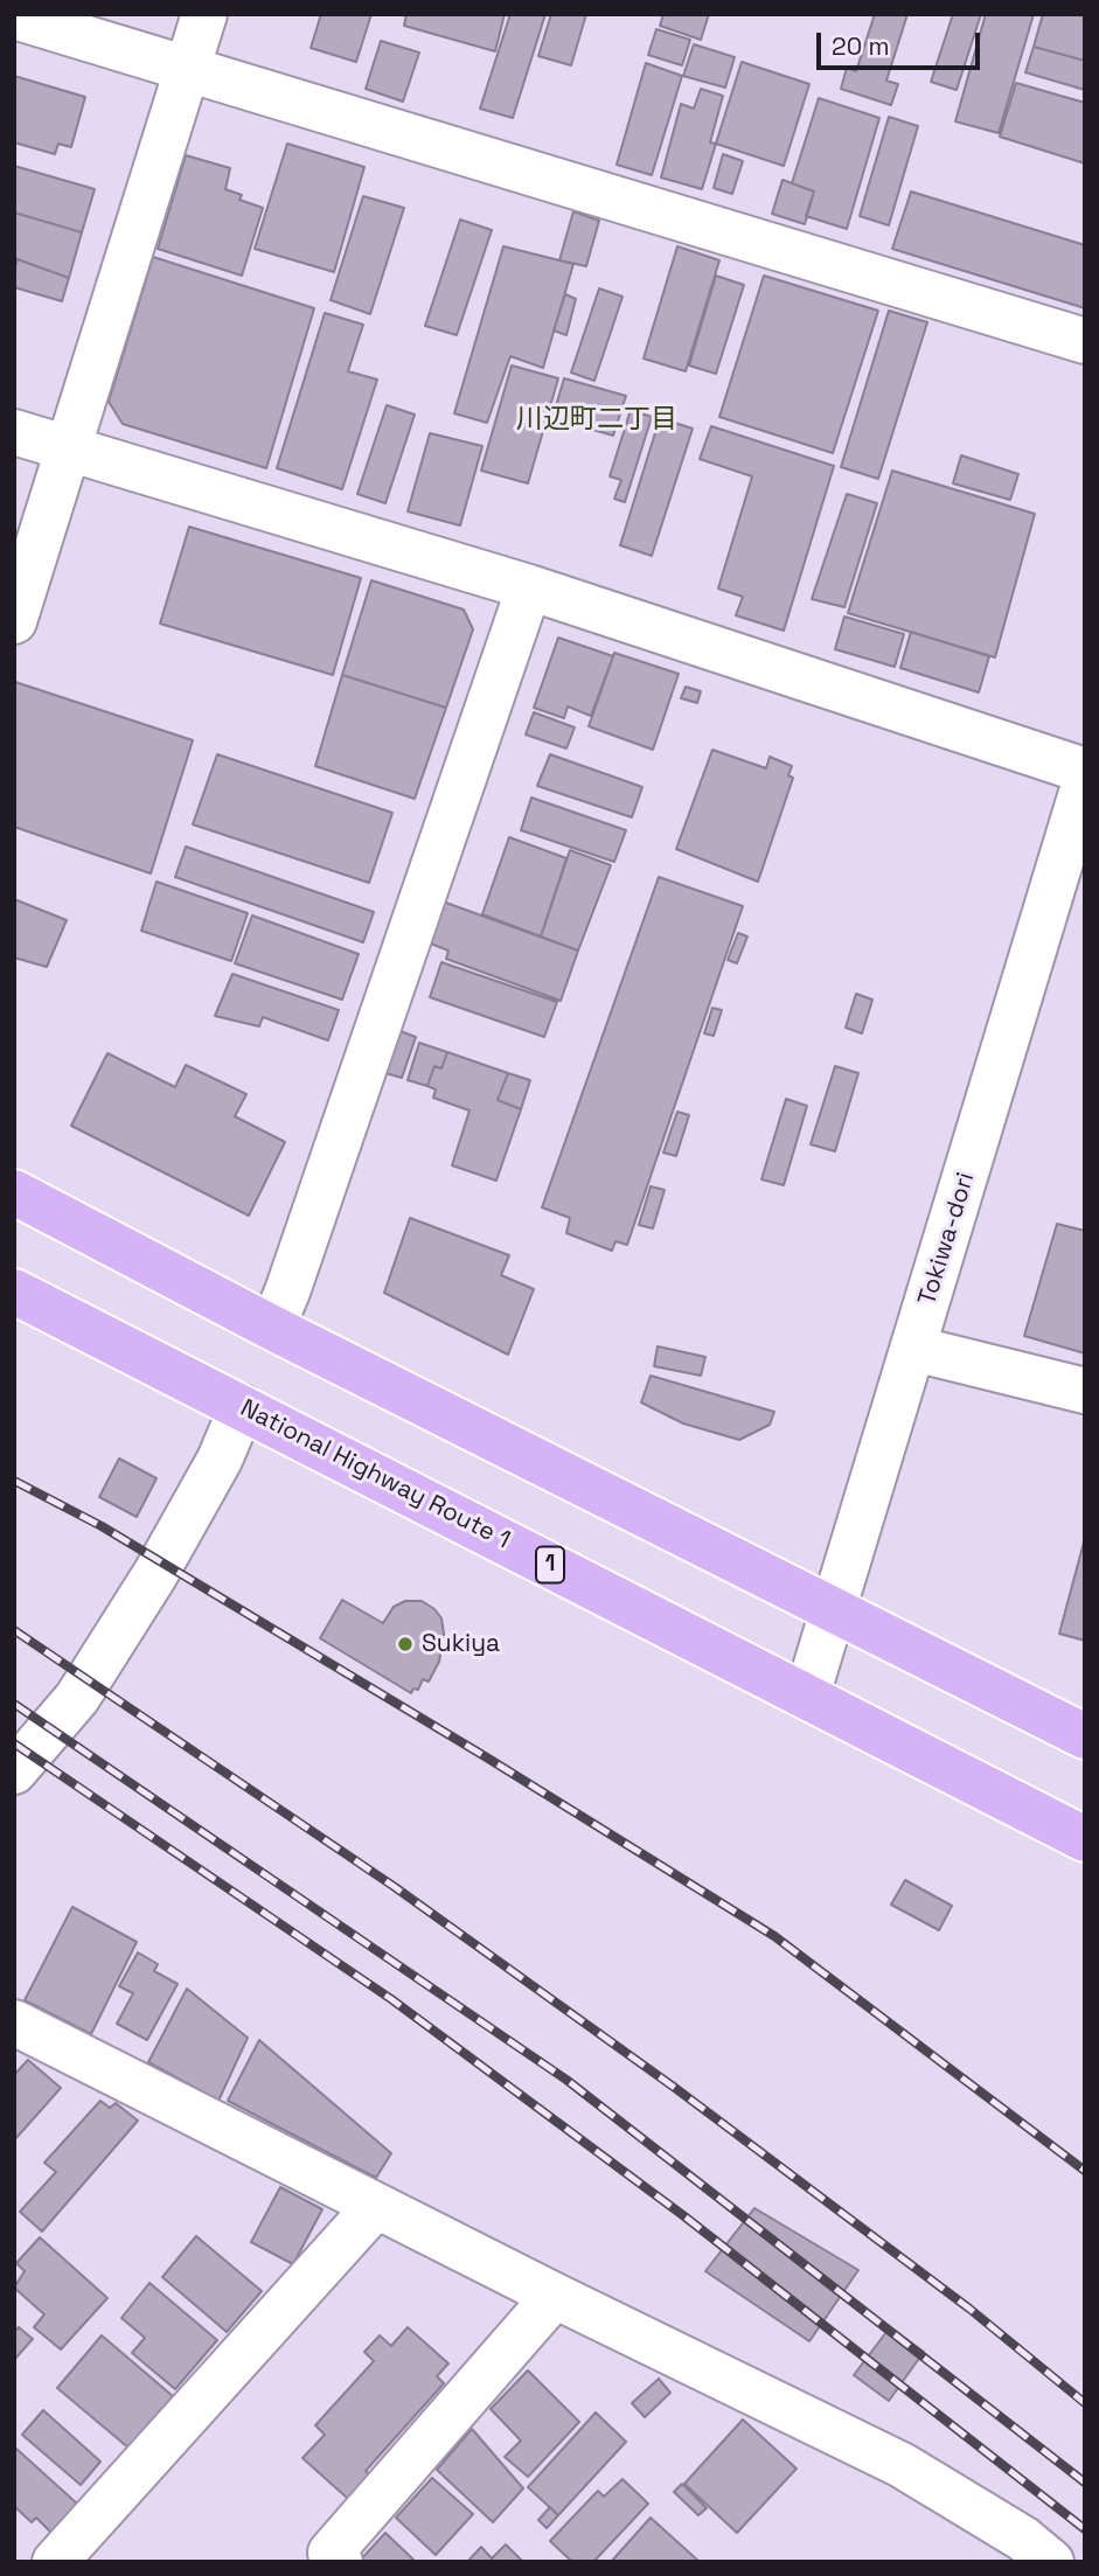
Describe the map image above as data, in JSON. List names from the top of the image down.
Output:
{
  "streets": {
    "highway": ["National Highway Route 1", "1"],
    "street": ["Tokiwa-dori"]
  },
  "crossings": [
    ["Tokiwa-dori", "National Highway Route 1"]
  ],
  "districts": ["川辺町二丁目"],
  "places": ["Sukiya"],
  "scale_bar": "20 m"
}
